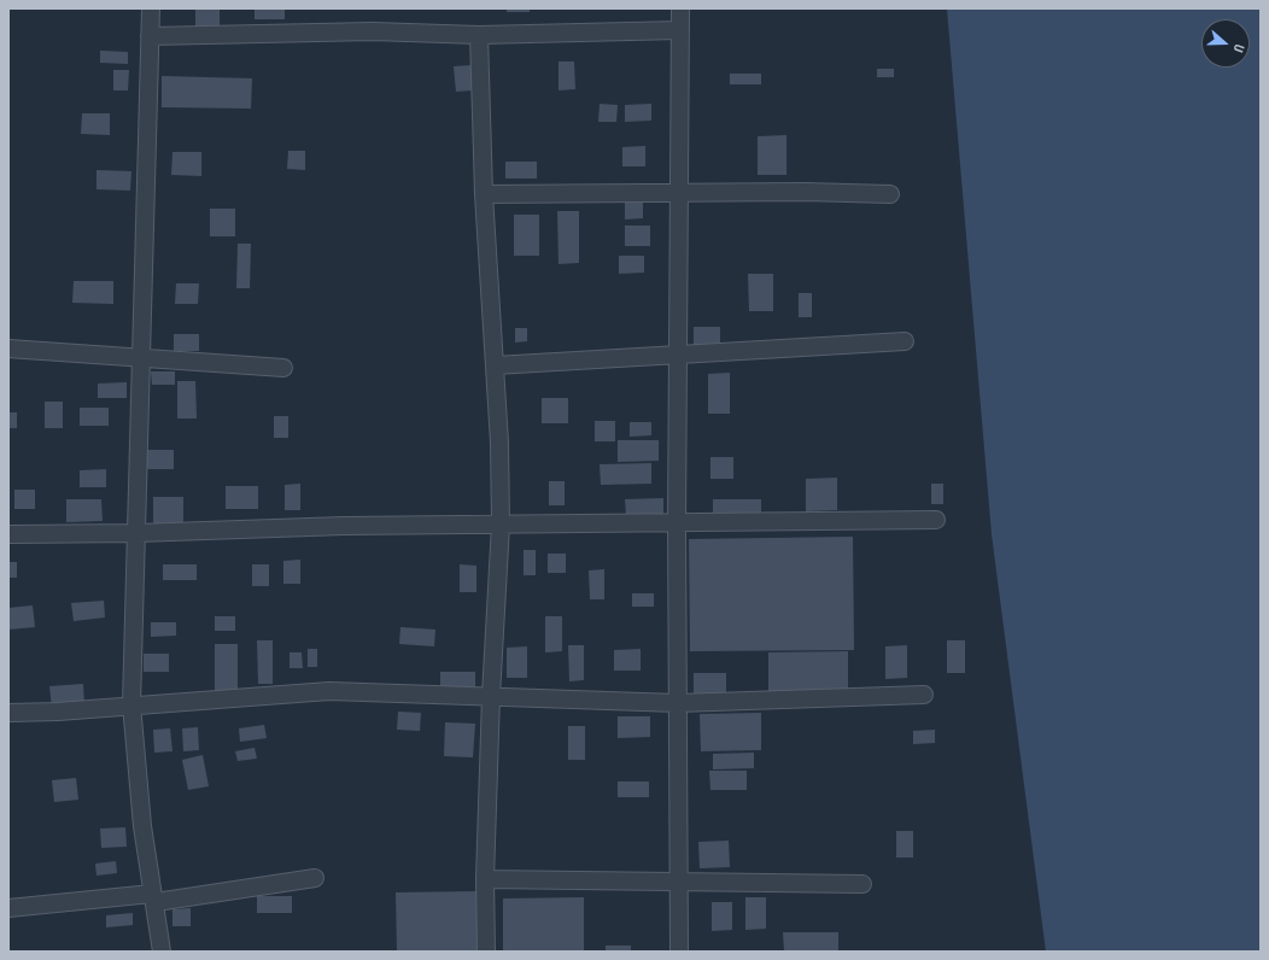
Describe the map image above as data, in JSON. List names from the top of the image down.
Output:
{
  "north": "right"
}
